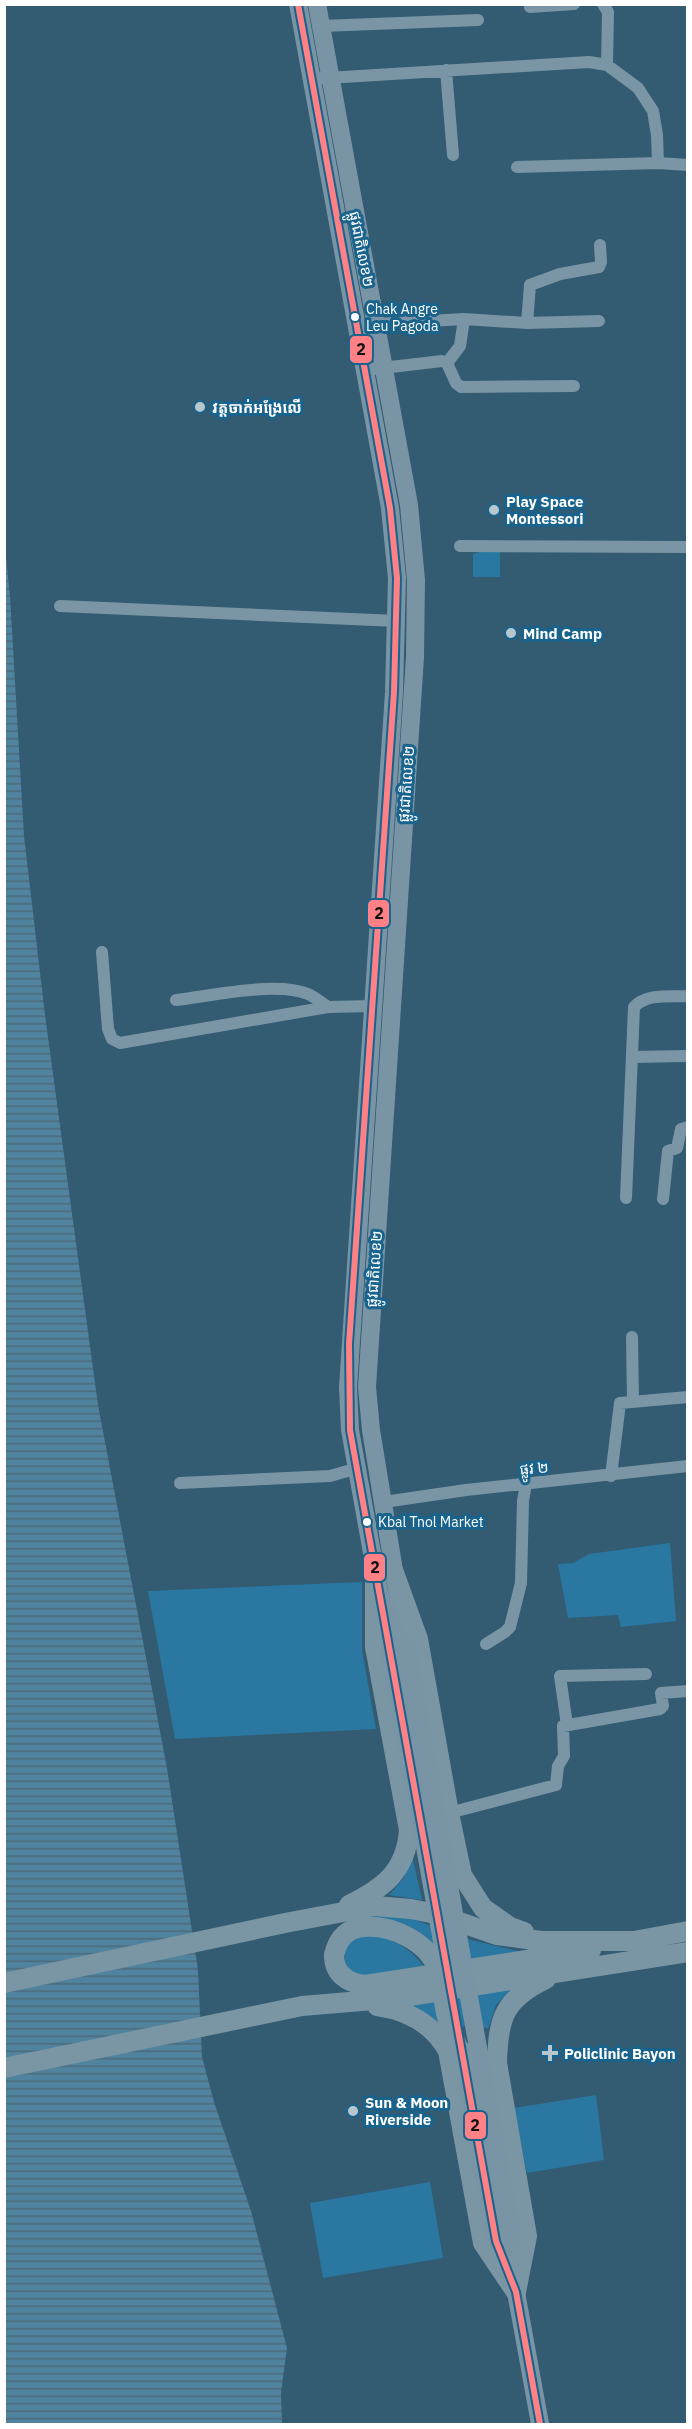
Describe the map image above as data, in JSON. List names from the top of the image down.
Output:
{
  "streets": {
    "main road": ["ផ្លូវជាតិលេខ២"],
    "street": ["ផ្លូវ ២"]
  },
  "crossings": [
    ["ផ្លូវជាតិលេខ២", "ផ្លូវ ២"]
  ],
  "places": {
    "other": [
      "Chak Angre Leu Pagoda",
      "វត្តចាក់អង្រែលើ",
      "Play Space Montessori",
      "Mind Camp",
      "Kbal Tnol Market",
      "Sun & Moon Riverside"
    ],
    "health": ["Policlinic Bayon"]
  },
  "lines": ["transit line 2"]
}
